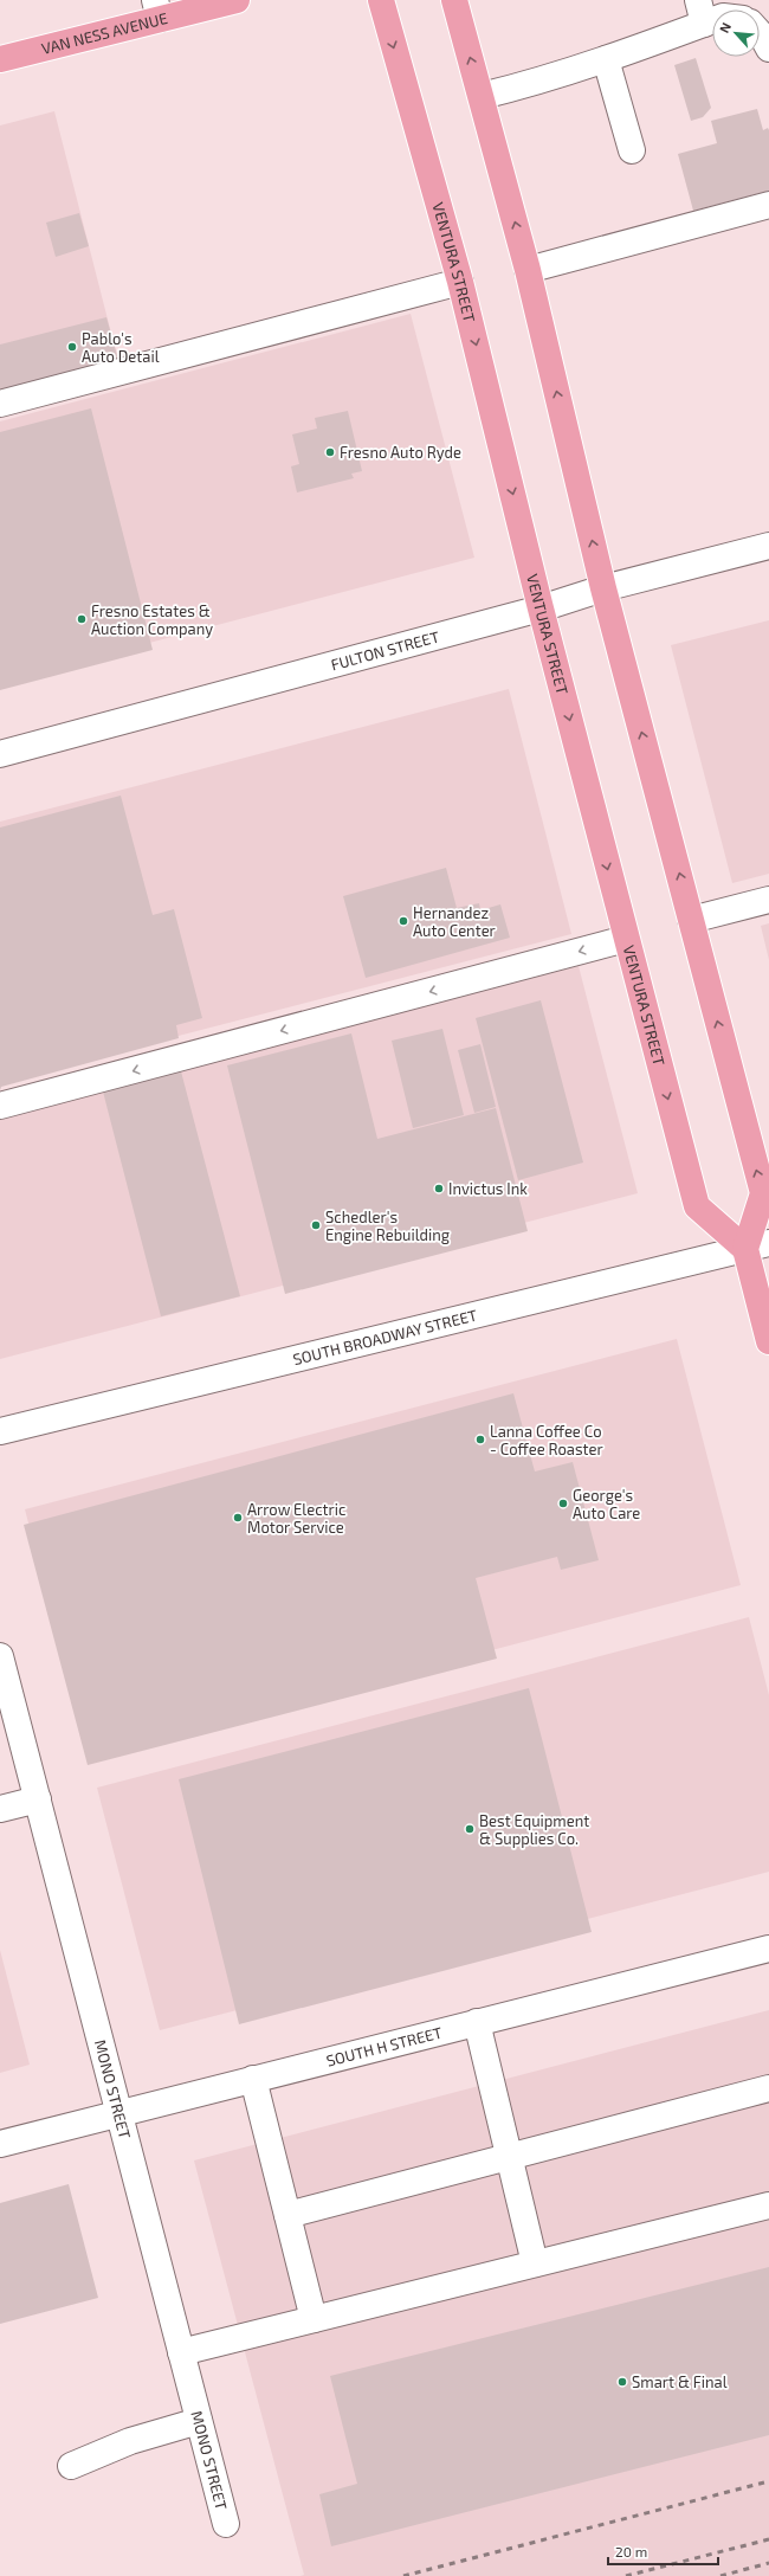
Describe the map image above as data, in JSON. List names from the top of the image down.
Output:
{
  "streets": {
    "main road": ["VAN NESS AVENUE", "VENTURA STREET"],
    "street": [
      "FULTON STREET",
      "SOUTH BROADWAY STREET",
      "SOUTH H STREET",
      "MONO STREET"
    ]
  },
  "crossings": [
    ["VENTURA STREET", "FULTON STREET"],
    ["VENTURA STREET", "SOUTH BROADWAY STREET"],
    ["SOUTH H STREET", "MONO STREET"]
  ],
  "places": [
    "Pablo's Auto Detail",
    "Fresno Auto Ryde",
    "Fresno Estates & Auction Company",
    "Hernandez Auto Center",
    "Invictus Ink",
    "Schedler's Engine Rebuilding",
    "Lanna Coffee Co - Coffee Roaster",
    "George's Auto Care",
    "Arrow Electric Motor Service",
    "Best Equipment & Supplies Co.",
    "Smart & Final"
  ],
  "scale_bar": "20 m",
  "north": "top left"
}
